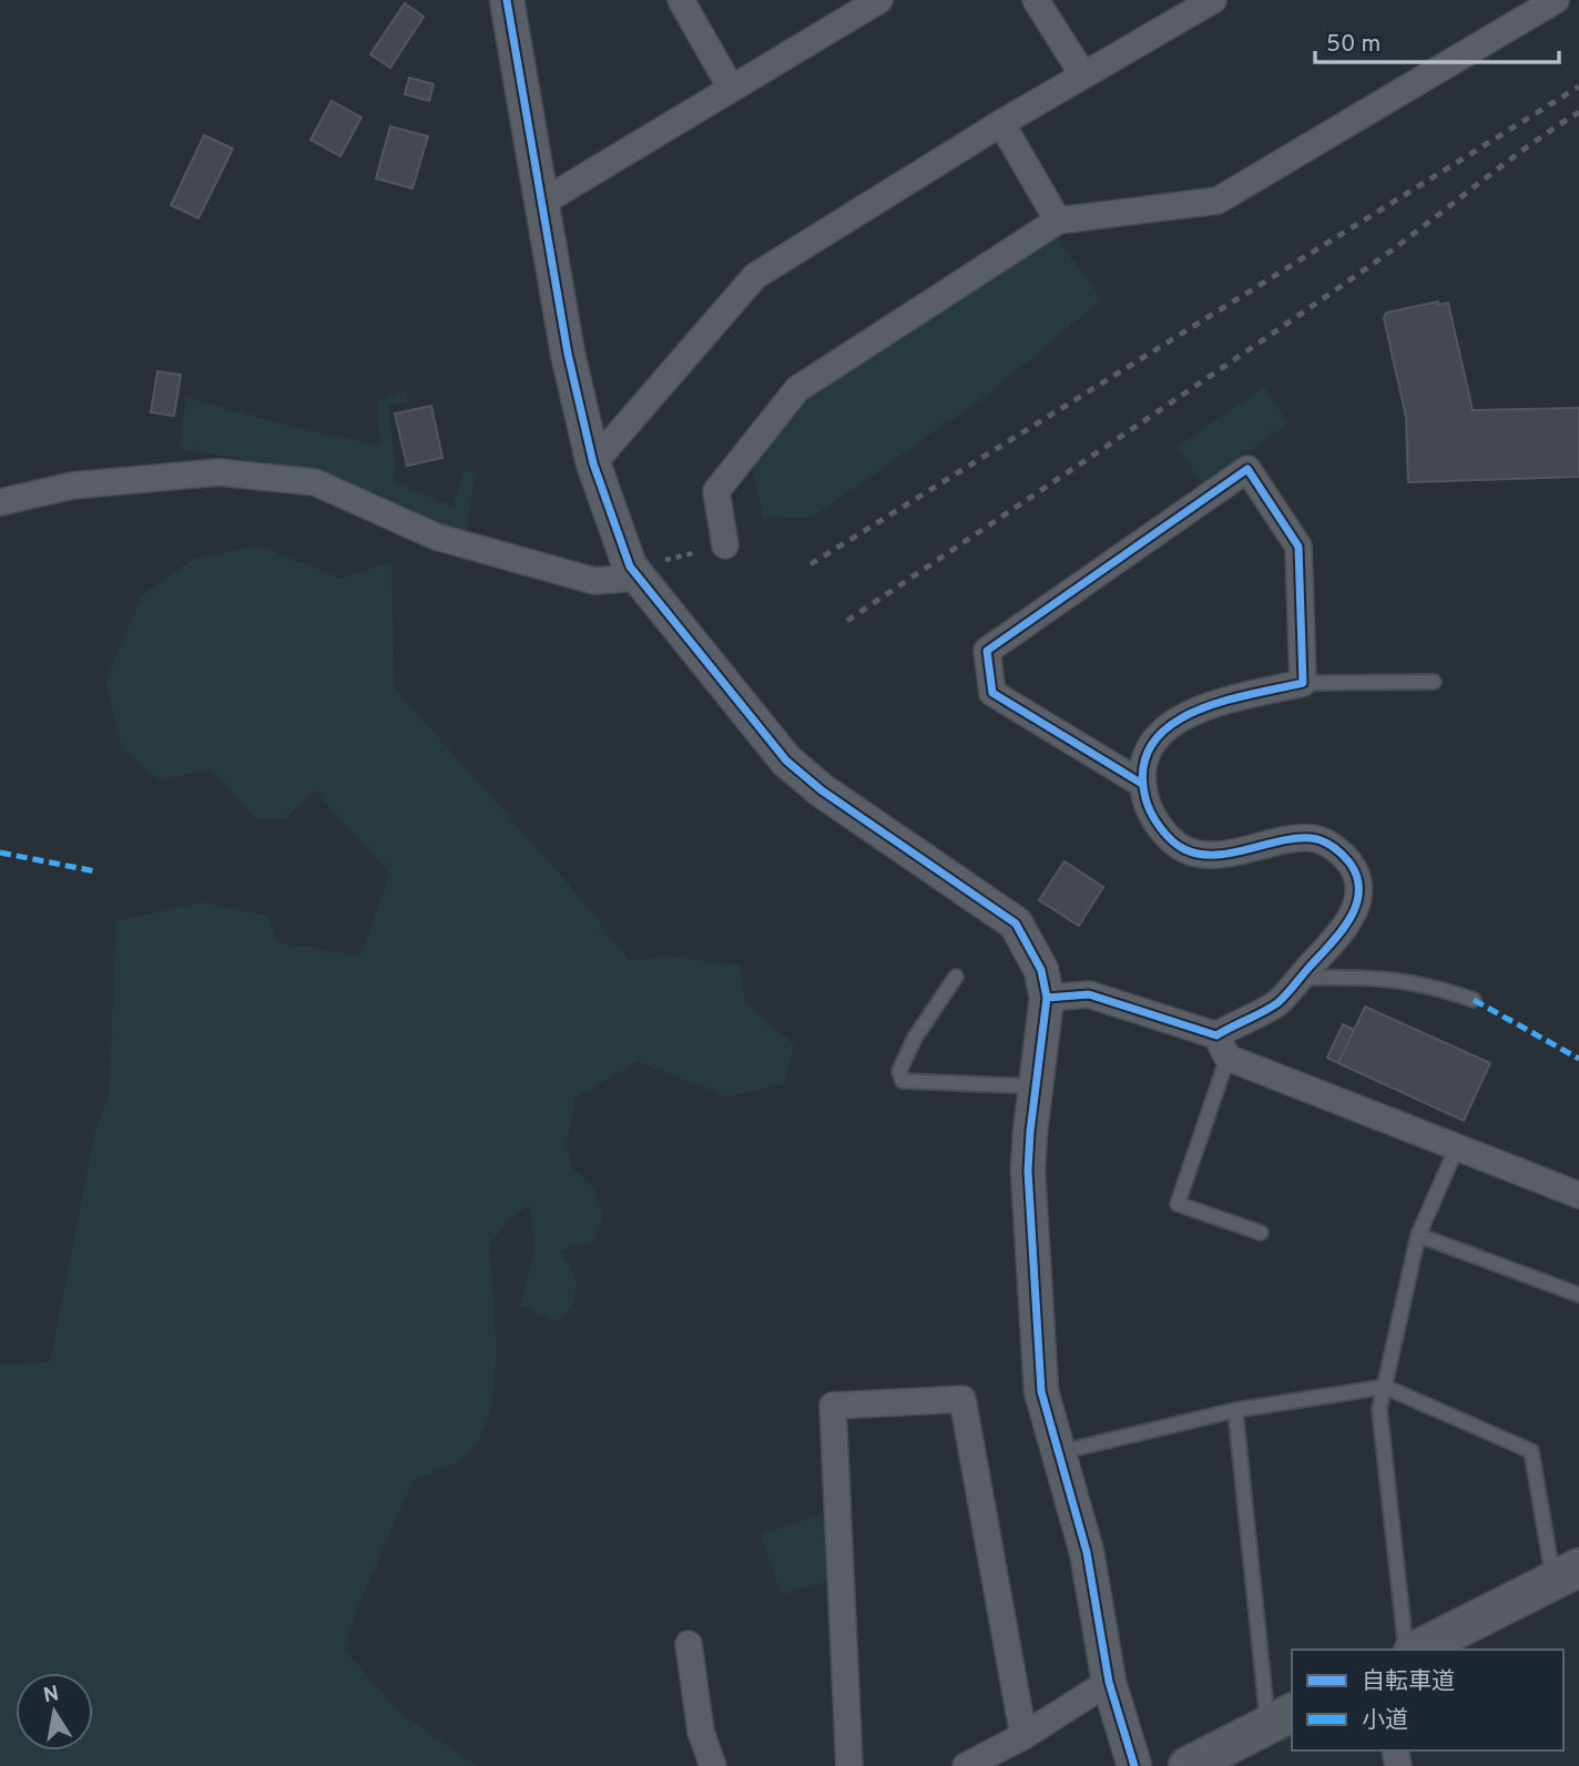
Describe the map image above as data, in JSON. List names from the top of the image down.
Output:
{
  "legend": ["自転車道", "小道"],
  "scale_bar": "50 m",
  "north": "top"
}
